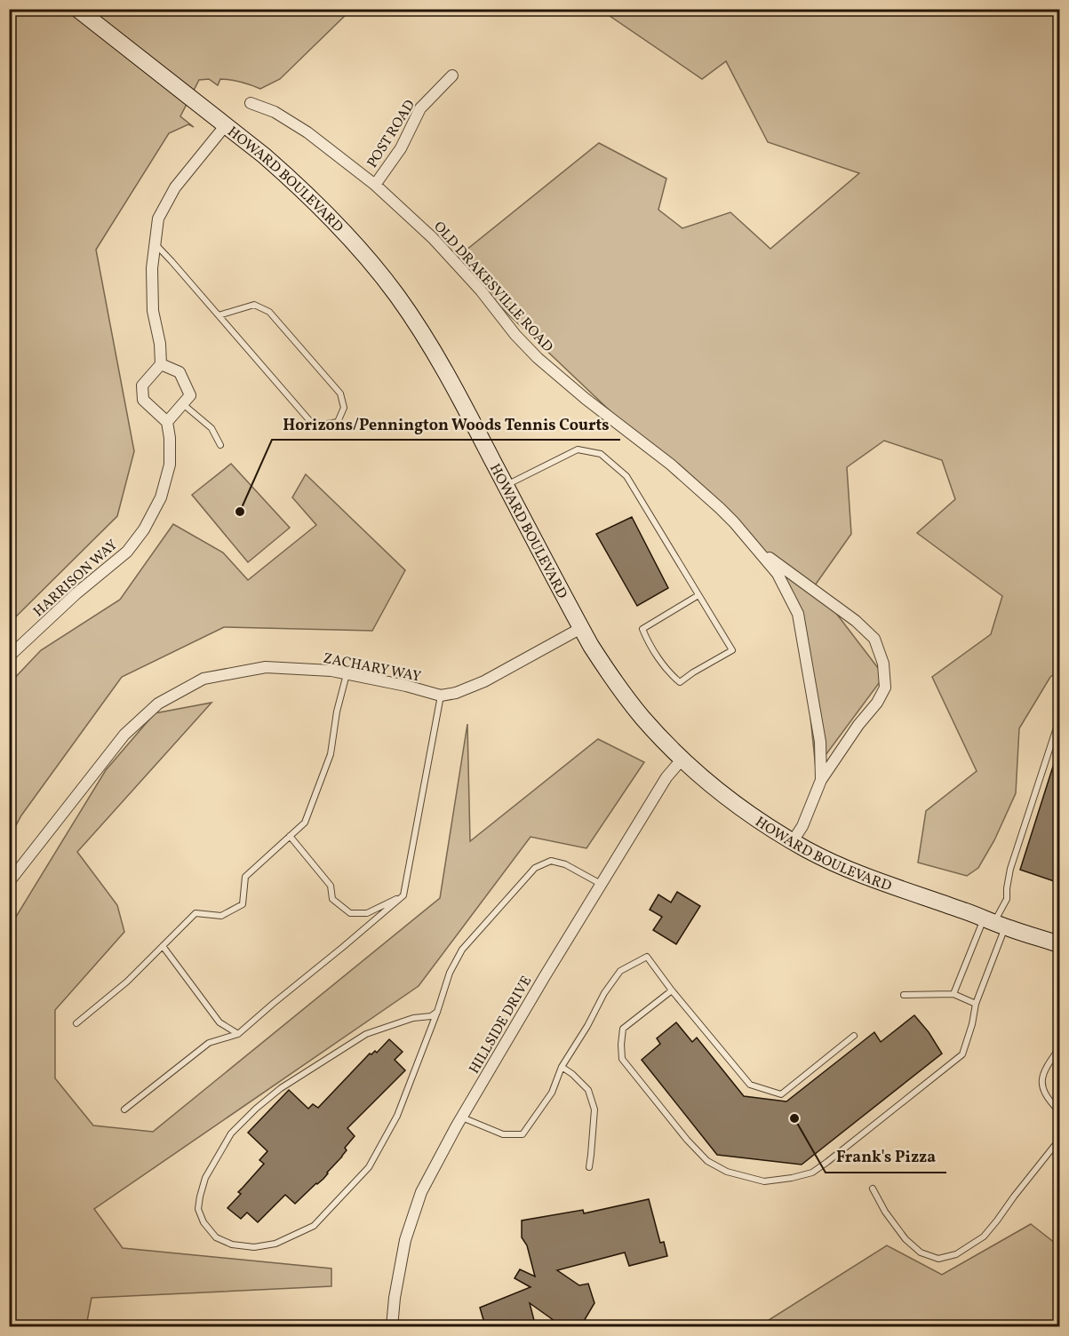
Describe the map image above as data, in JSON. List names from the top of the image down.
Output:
{
  "streets": {
    "main road": ["HOWARD BOULEVARD"],
    "street": [
      "POST ROAD",
      "OLD DRAKESVILLE ROAD",
      "HARRISON WAY",
      "ZACHARY WAY",
      "HILLSIDE DRIVE"
    ]
  },
  "crossings": [
    ["POST ROAD", "OLD DRAKESVILLE ROAD"],
    ["HOWARD BOULEVARD", "OLD DRAKESVILLE ROAD"],
    ["HOWARD BOULEVARD", "HILLSIDE DRIVE"]
  ],
  "places": ["Horizons/Pennington Woods Tennis Courts", "Frank's Pizza"]
}
